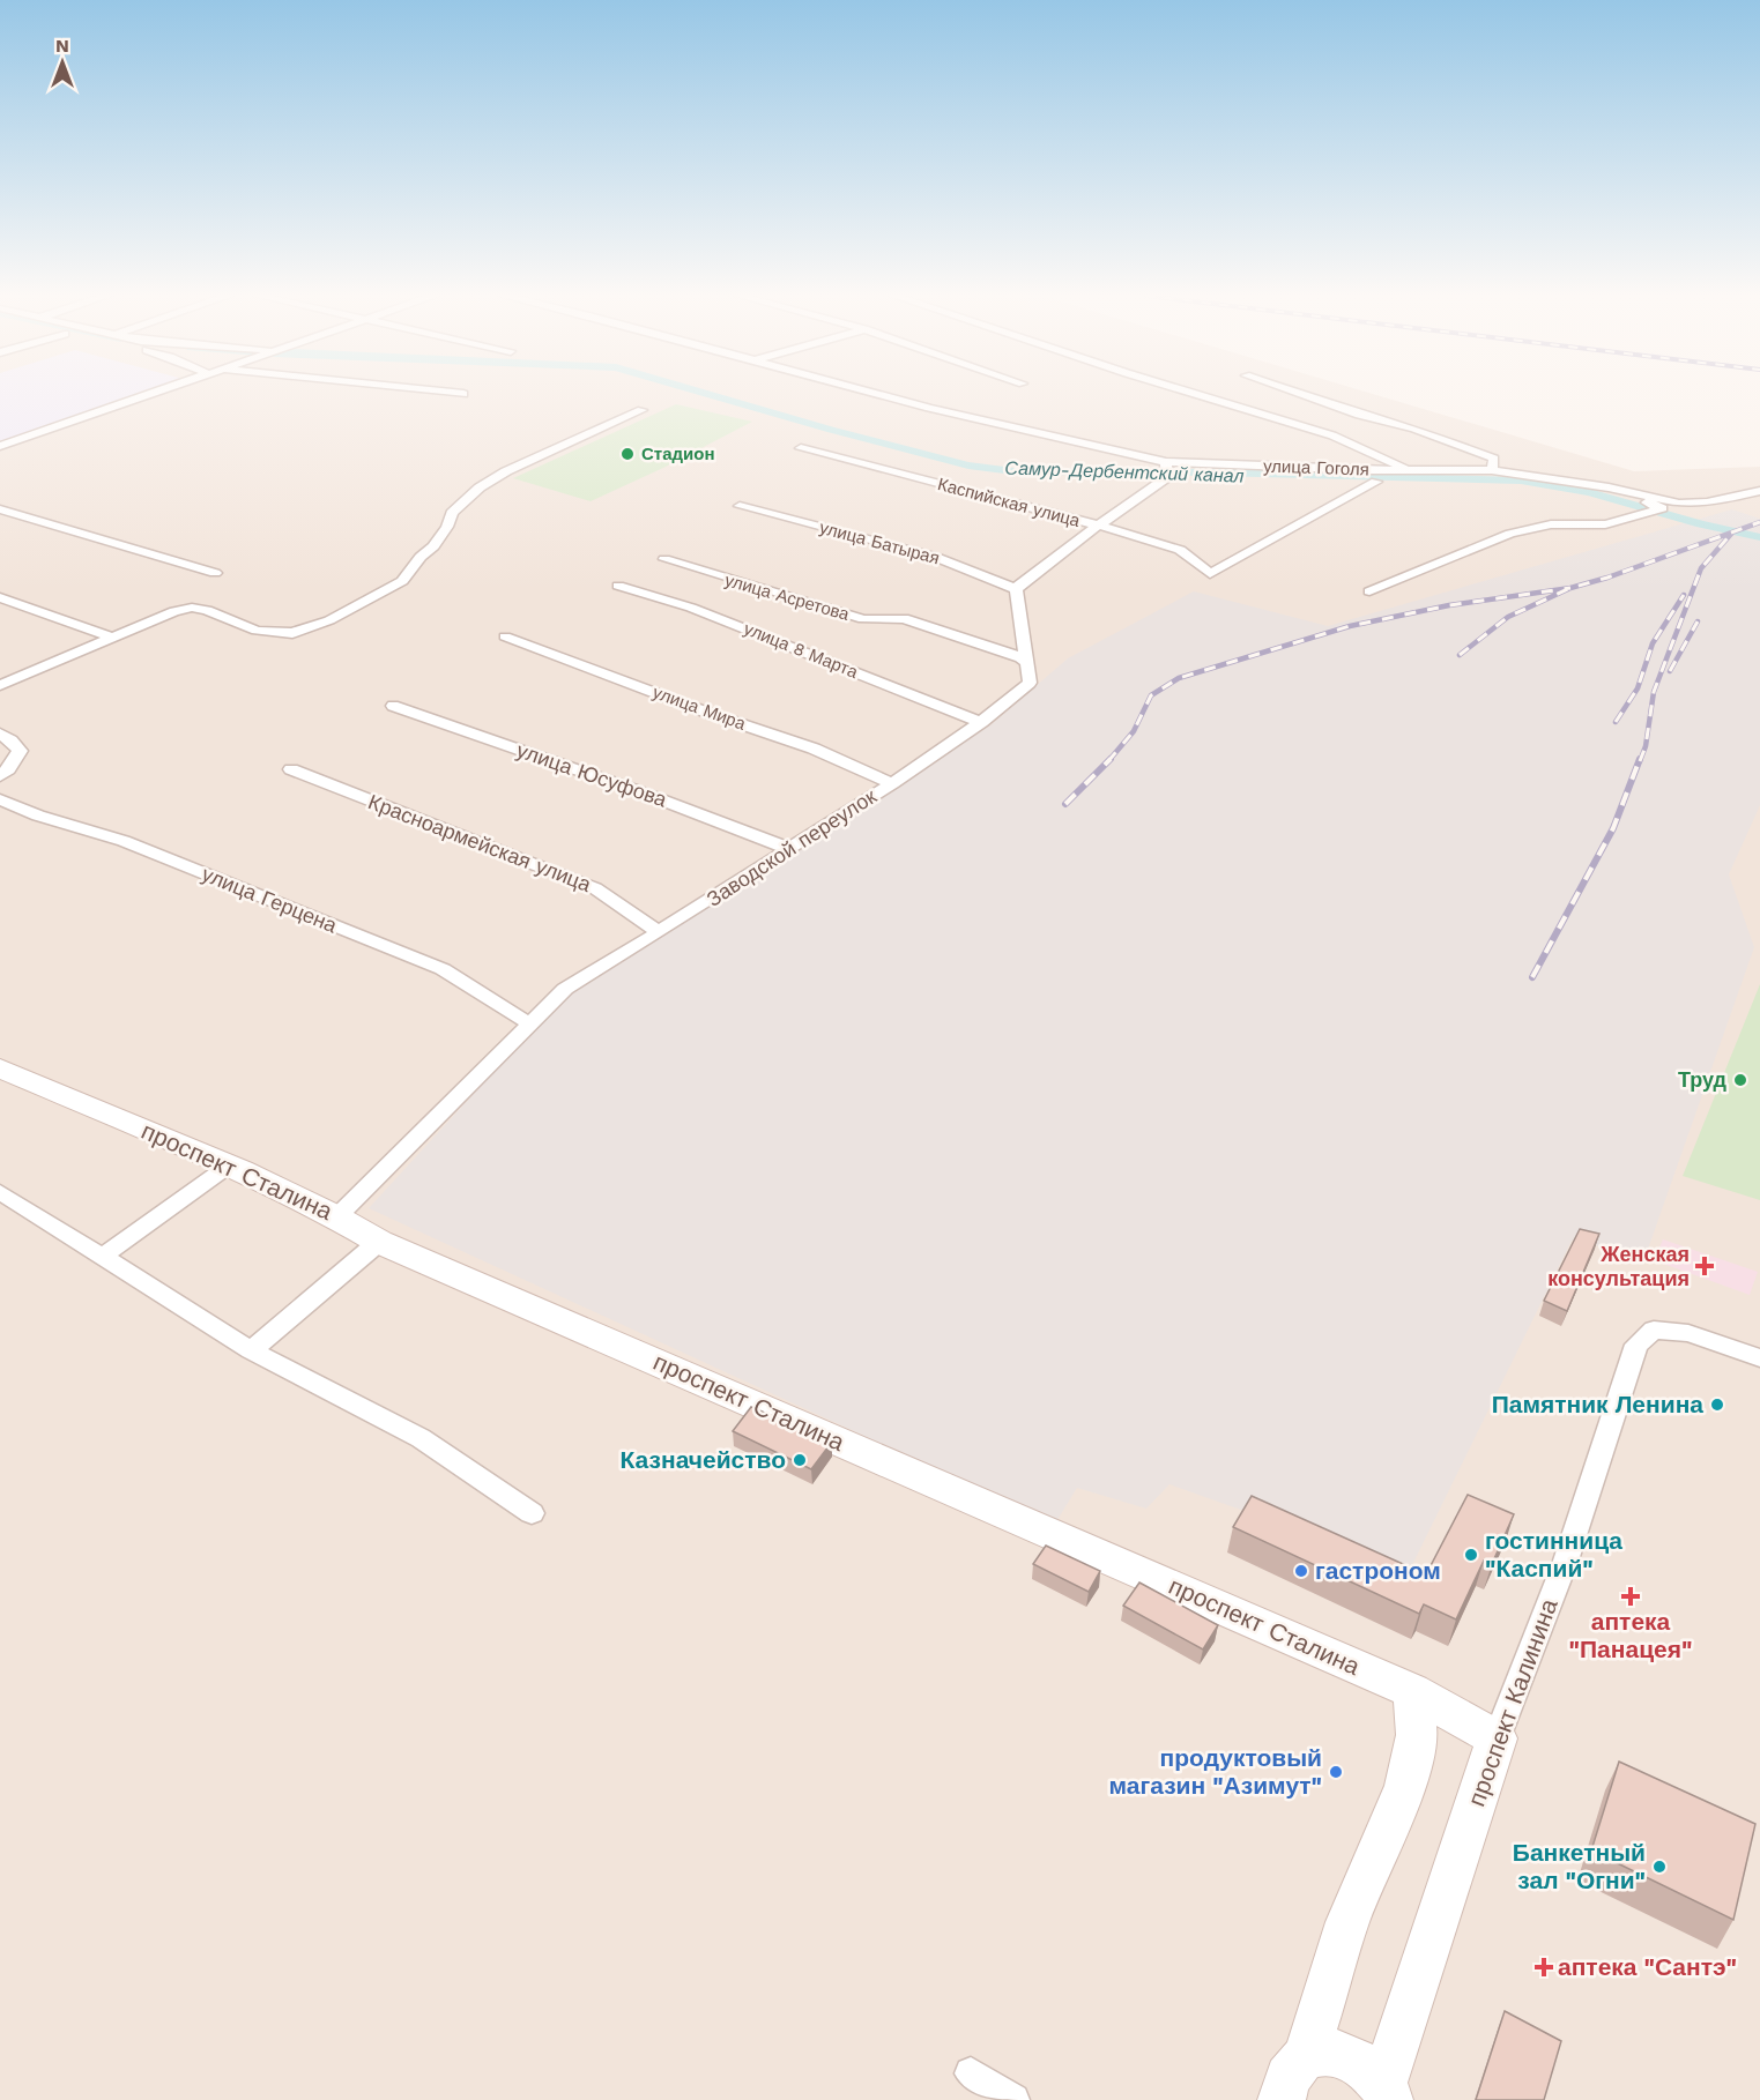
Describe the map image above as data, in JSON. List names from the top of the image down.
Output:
{
  "streets": {
    "street": [
      "улица Гоголя",
      "Каспийская улица",
      "улица Батырая",
      "улица Асретова",
      "улица 8 Марта",
      "улица Мира",
      "улица Юсуфова",
      "Красноармейская улица",
      "Заводской переулок",
      "улица Герцена",
      "проспект Сталина",
      "проспект Калинина"
    ]
  },
  "crossings": [
    ["улица Батырая", "Заводской переулок"],
    ["улица Асретова", "Заводской переулок"],
    ["улица 8 Марта", "Заводской переулок"],
    ["улица Мира", "Заводской переулок"],
    ["улица Юсуфова", "Заводской переулок"],
    ["Красноармейская улица", "Заводской переулок"],
    ["Заводской переулок", "улица Герцена"],
    ["Заводской переулок", "проспект Сталина"],
    ["проспект Сталина", "проспект Калинина"]
  ],
  "water": ["Самур-Дербентский канал"],
  "places": {
    "other": [
      "Стадион",
      "Труд",
      "Памятник Ленина",
      "Казначейство",
      "гостинница \"Каспий\"",
      "гастроном",
      "продуктовый магазин \"Азимут\"",
      "Банкетный зал \"Огни\""
    ],
    "health": ["Женская консультация", "аптека \"Панацея\"", "аптека \"Сантэ\""]
  },
  "north": "top"
}
